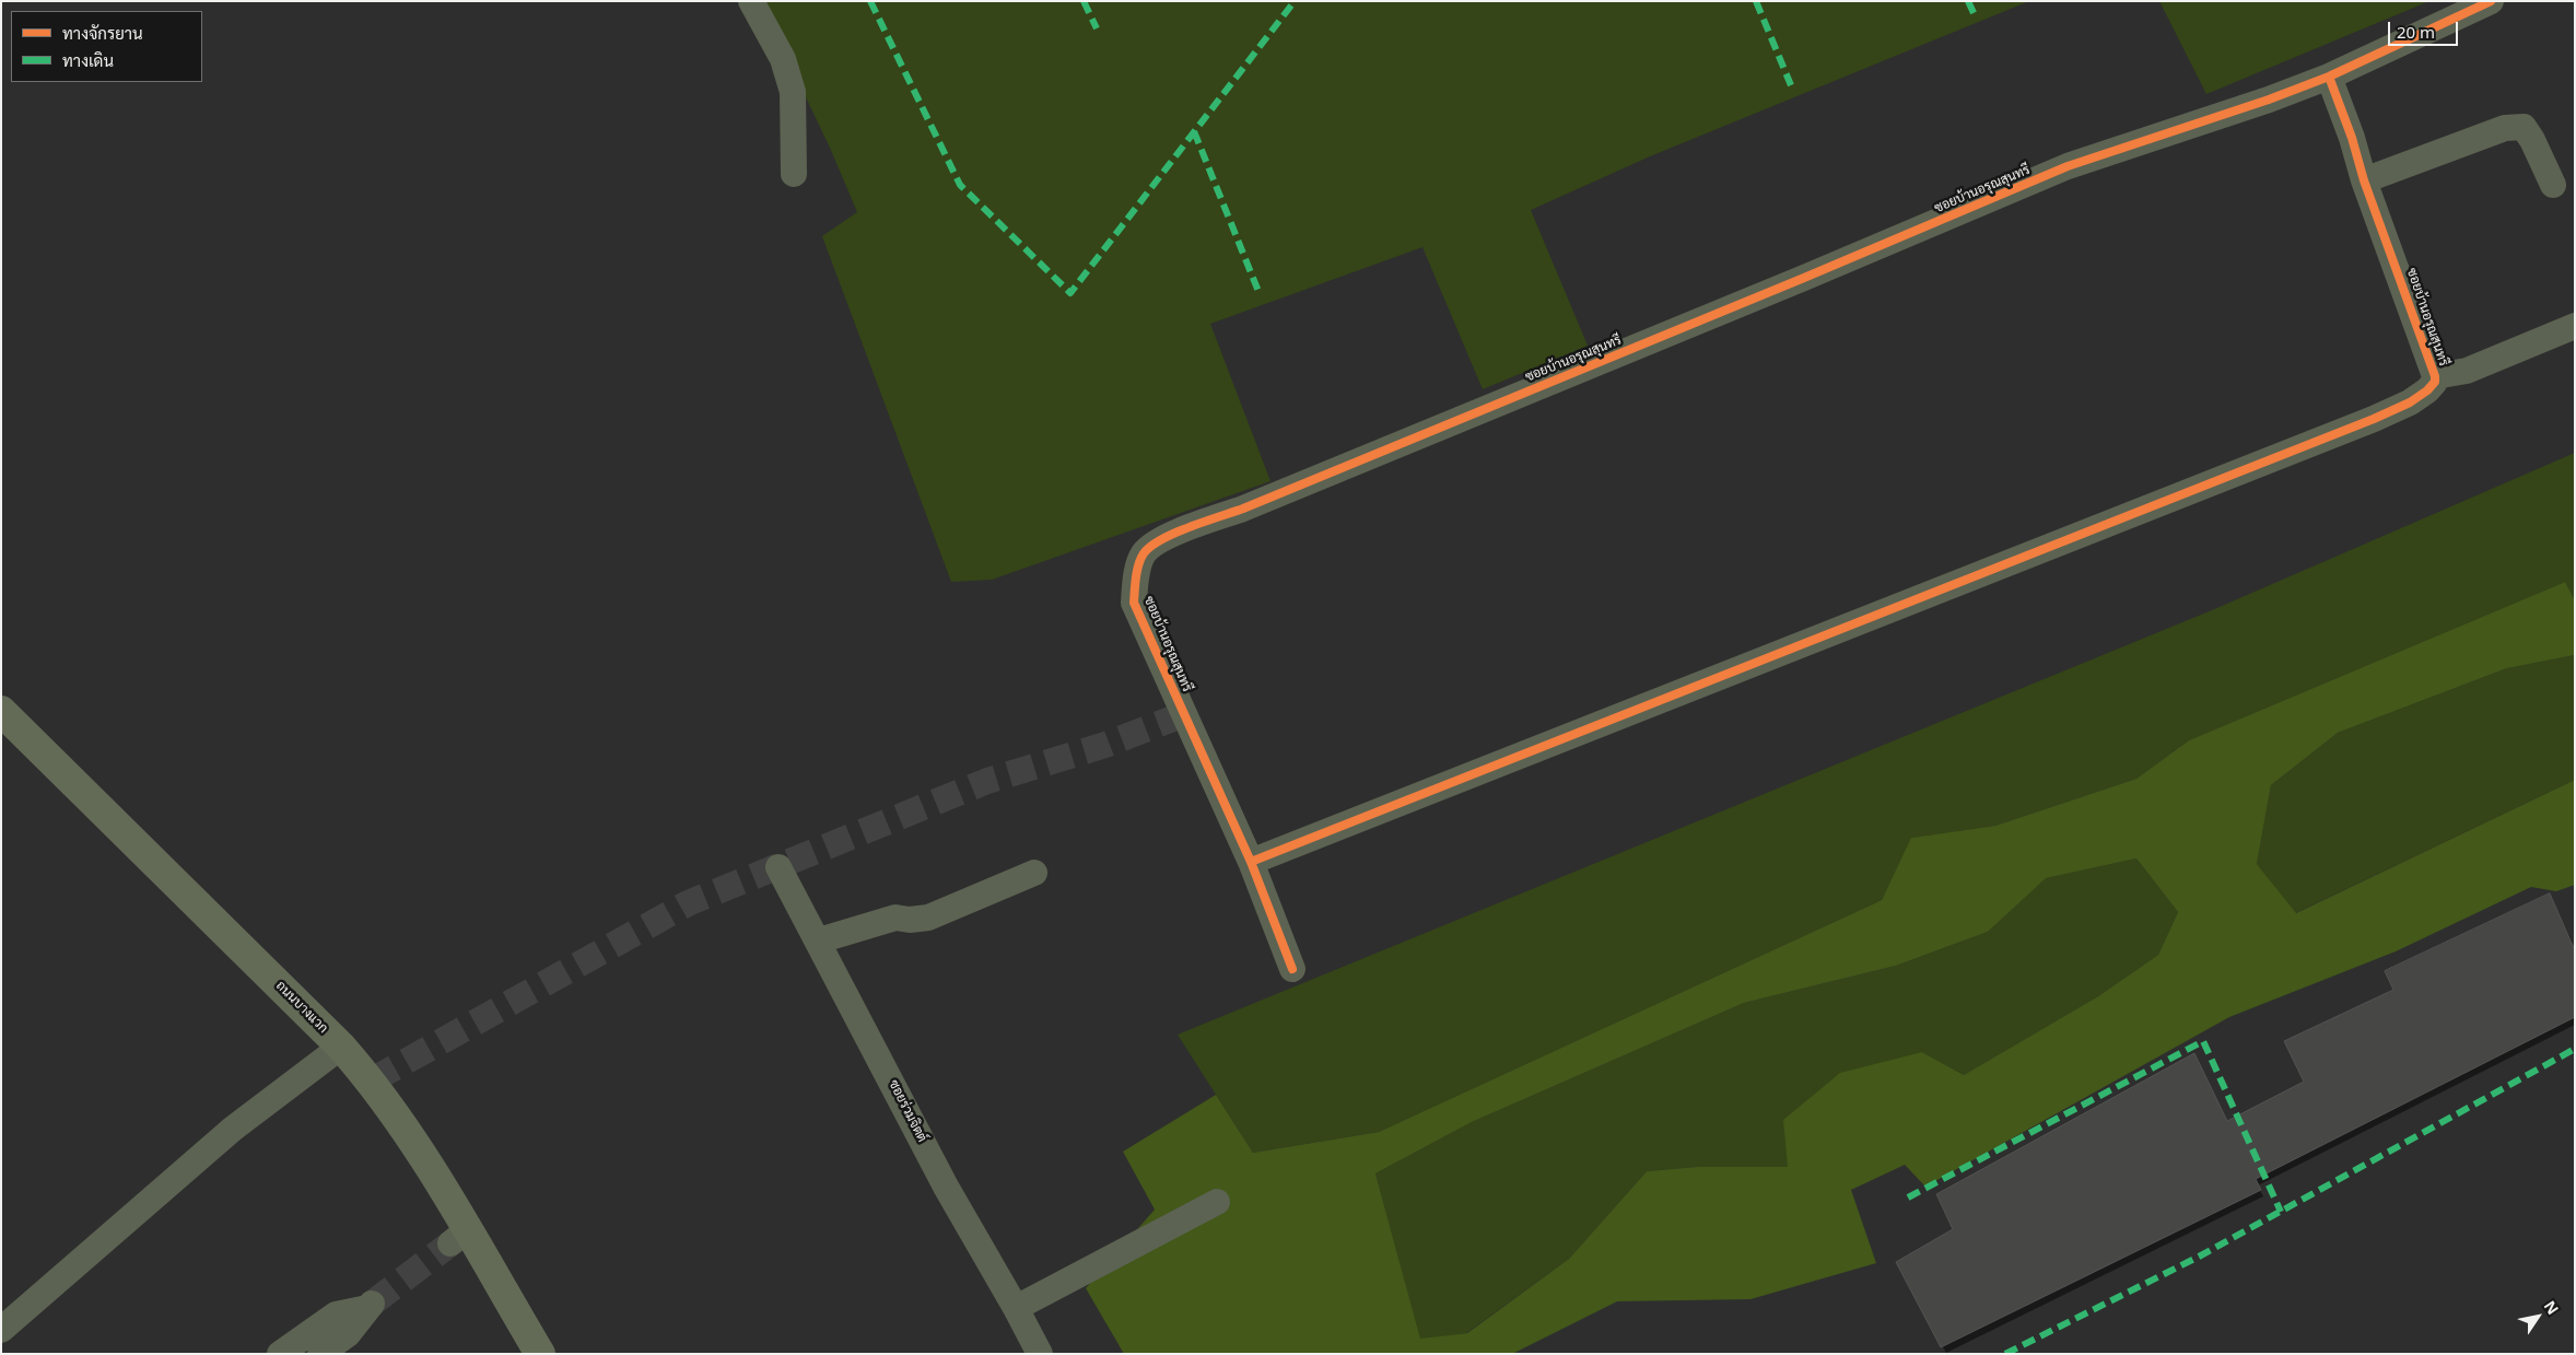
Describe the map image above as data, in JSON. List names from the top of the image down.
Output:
{
  "streets": {
    "main road": ["ถนนบางแวก"],
    "street": ["ซอยบ้านอรุณสุนทรี", "ซอยร่วมจิตต์"]
  },
  "legend": ["ทางจักรยาน", "ทางเดิน"],
  "scale_bar": "20 m",
  "north": "top right"
}
